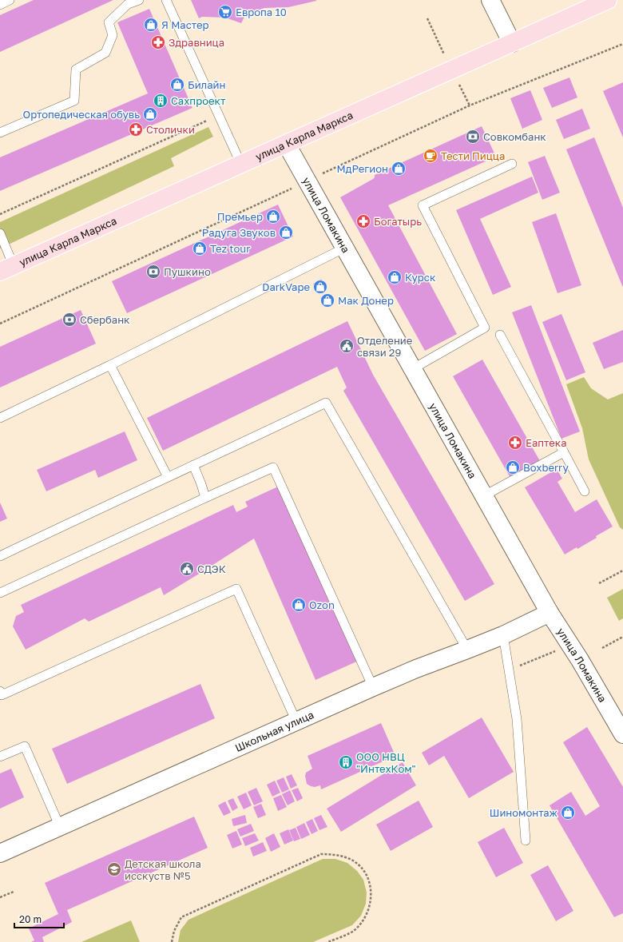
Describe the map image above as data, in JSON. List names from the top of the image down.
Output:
{
  "streets": {
    "main road": ["улица Карла Маркса", "улица Ломакина", "Школьная улица"]
  },
  "crossings": [
    ["улица Карла Маркса", "улица Ломакина"],
    ["улица Ломакина", "Школьная улица"]
  ],
  "places": {
    "supermarket": ["Европа 10"],
    "shop": [
      "Я Мастер",
      "Билайн",
      "Ортопедическая обувь",
      "МдРегион",
      "Премьер",
      "Радуга Звуков",
      "Tez tour",
      "Курск",
      "DarkVape",
      "Мак Донер",
      "Boxberry",
      "Ozon",
      "Шиномонтаж"
    ],
    "pharmacy": [
      "Здравница",
      "Столички",
      "Богатырь",
      "Еаптека"
    ],
    "building": ["Сахпроект", "ООО НВЦ \"ИнтехКом\""],
    "bank": ["Совкомбанк", "Пушкино", "Сбербанк"],
    "cafe": ["Тести Пицца"],
    "public building": ["Отделение связи 29", "СДЭК"],
    "school or university": ["Детская школа исскуств №5"]
  },
  "scale_bar": "20 m"
}
